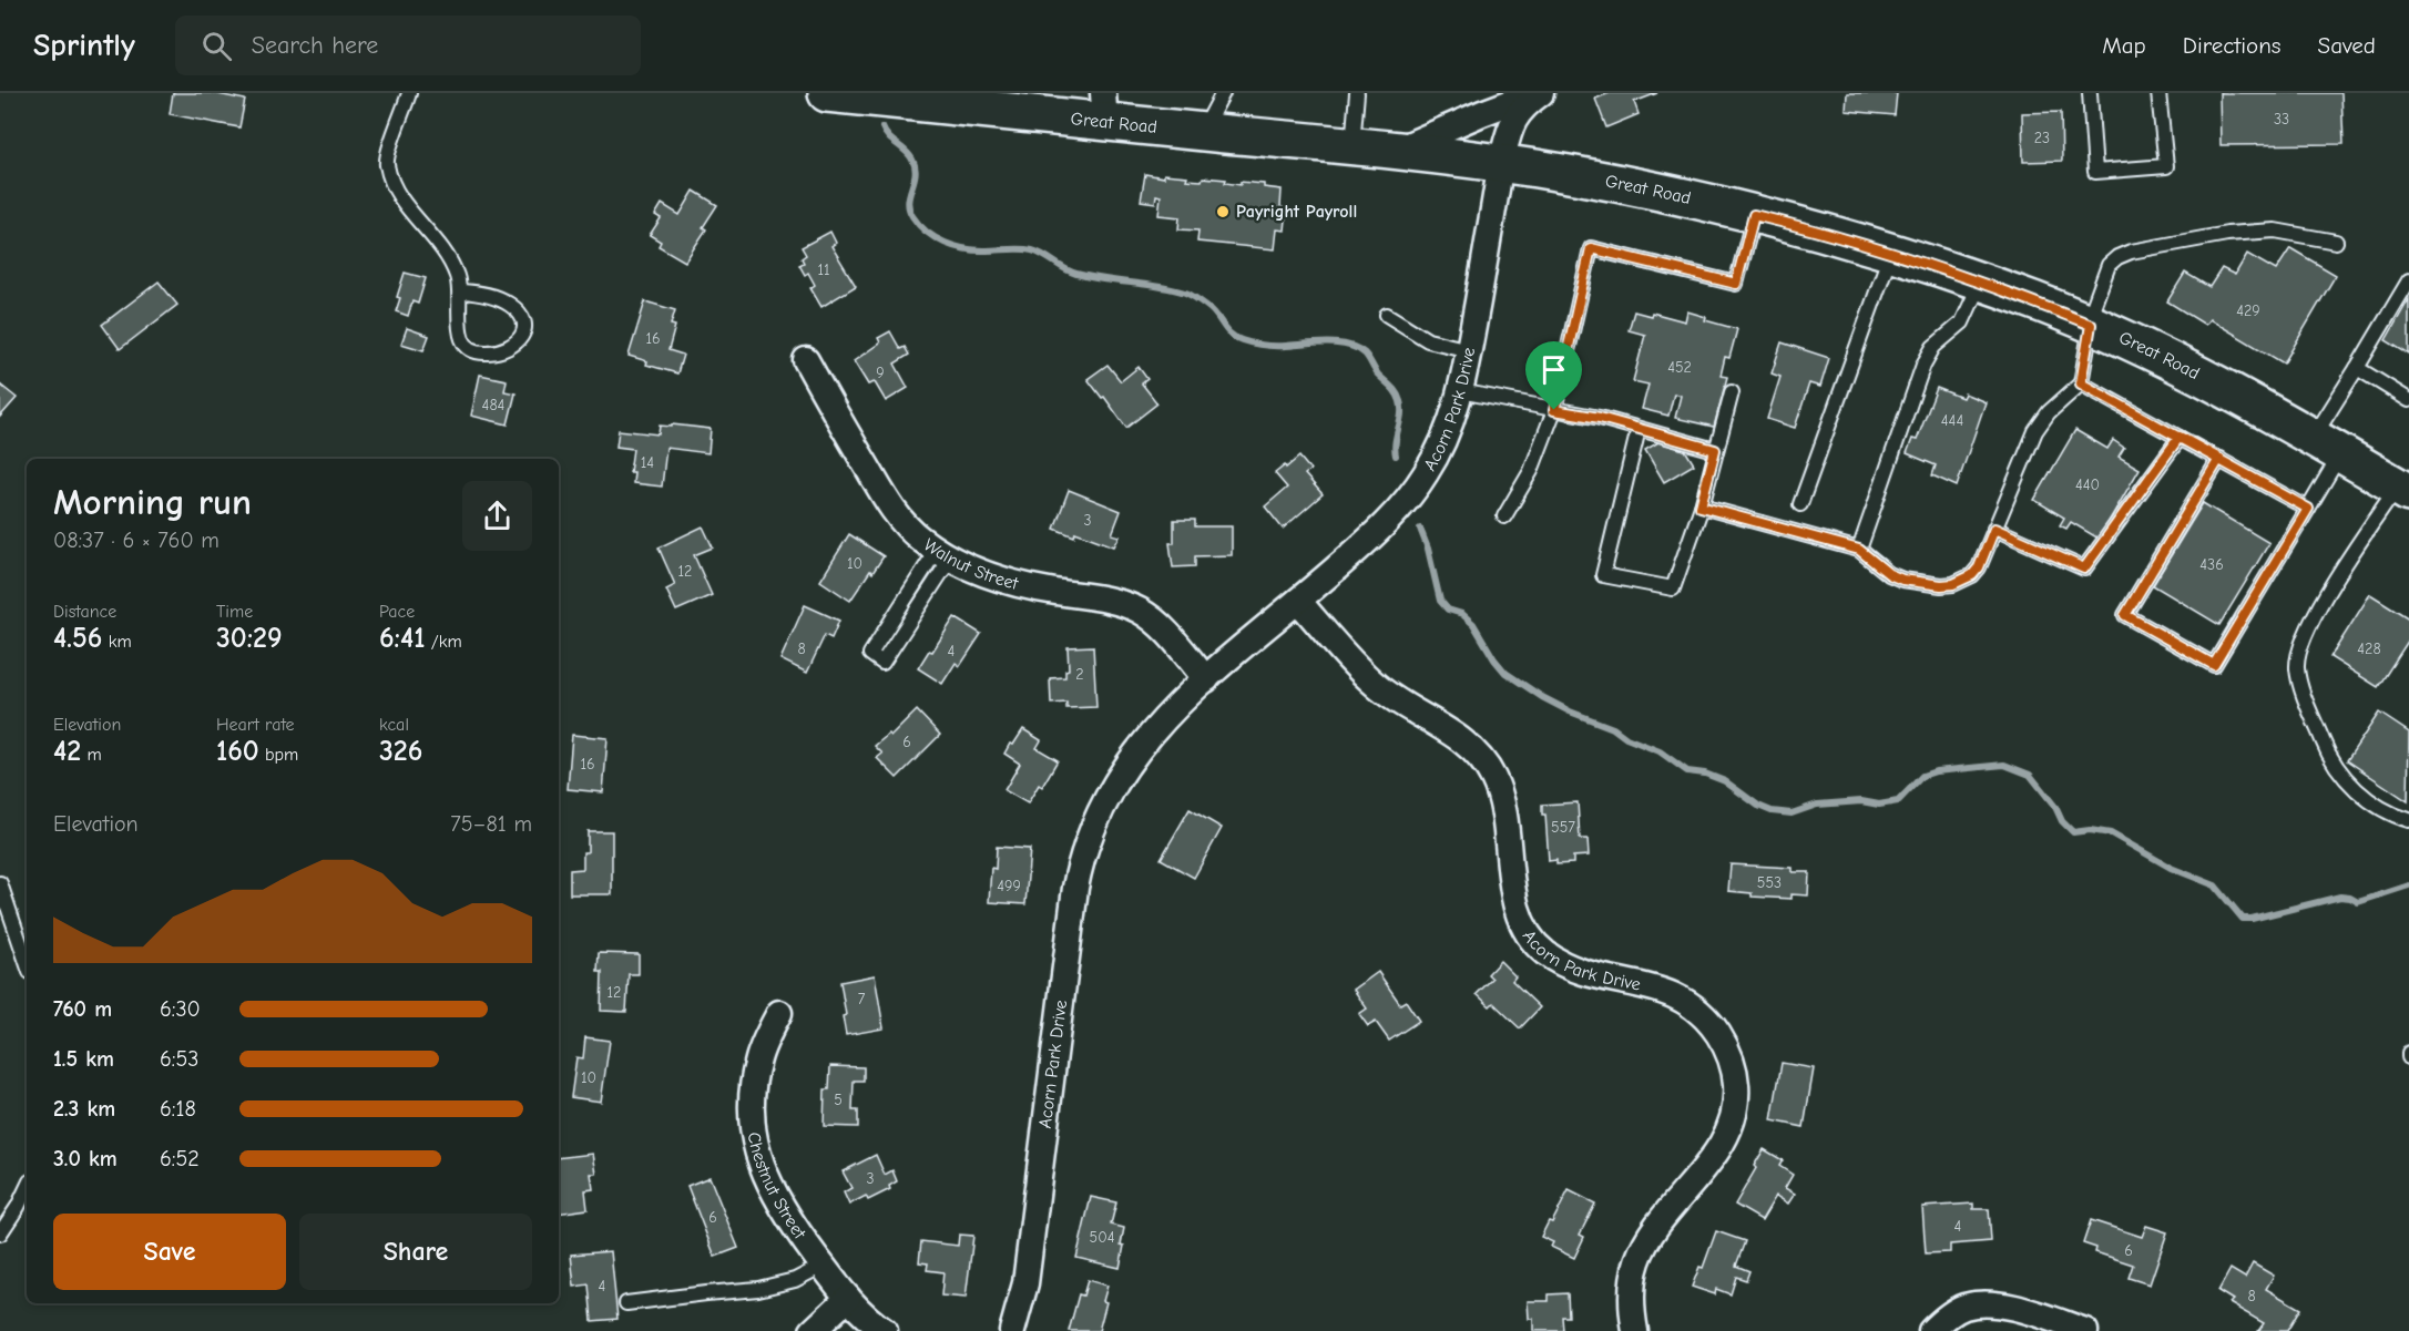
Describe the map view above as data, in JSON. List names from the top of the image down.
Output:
{
  "streets": {
    "main road": ["Great Road"],
    "street": ["Acorn Park Drive", "Walnut Street", "Chestnut Street"]
  },
  "crossings": [
    ["Great Road", "Acorn Park Drive"],
    ["Acorn Park Drive", "Walnut Street"]
  ],
  "places": ["Payright Payroll"],
  "house_numbers": [
    "33",
    "23",
    "11",
    "429",
    "16",
    "452",
    "9",
    "484",
    "444",
    "14",
    "440",
    "3",
    "10",
    "436",
    "12",
    "8",
    "428",
    "4",
    "2",
    "6",
    "16",
    "557",
    "553",
    "499",
    "12",
    "7",
    "10",
    "5",
    "3",
    "6",
    "4",
    "504",
    "6",
    "4",
    "8"
  ],
  "page": {
    "header": "Sprintly",
    "search": "Search here",
    "nav": ["Map", "Directions", "Saved"],
    "heading": ["Morning run", "08:37 · 6 × 760 m"],
    "stats": [
      ["Distance", "4.56 km"],
      ["Time", "30:29"],
      ["Pace", "6:41 /km"],
      ["Elevation", "42 m"],
      ["Heart rate", "160 bpm"],
      ["kcal", "326"]
    ],
    "chart": ["Elevation", "75–81 m"],
    "list": [
      {
        "name": "760 m",
        "note": "6:30"
      },
      {
        "name": "1.5 km",
        "note": "6:53"
      },
      {
        "name": "2.3 km",
        "note": "6:18"
      },
      {
        "name": "3.0 km",
        "note": "6:52"
      }
    ],
    "buttons": ["Save", "Share"]
  }
}
